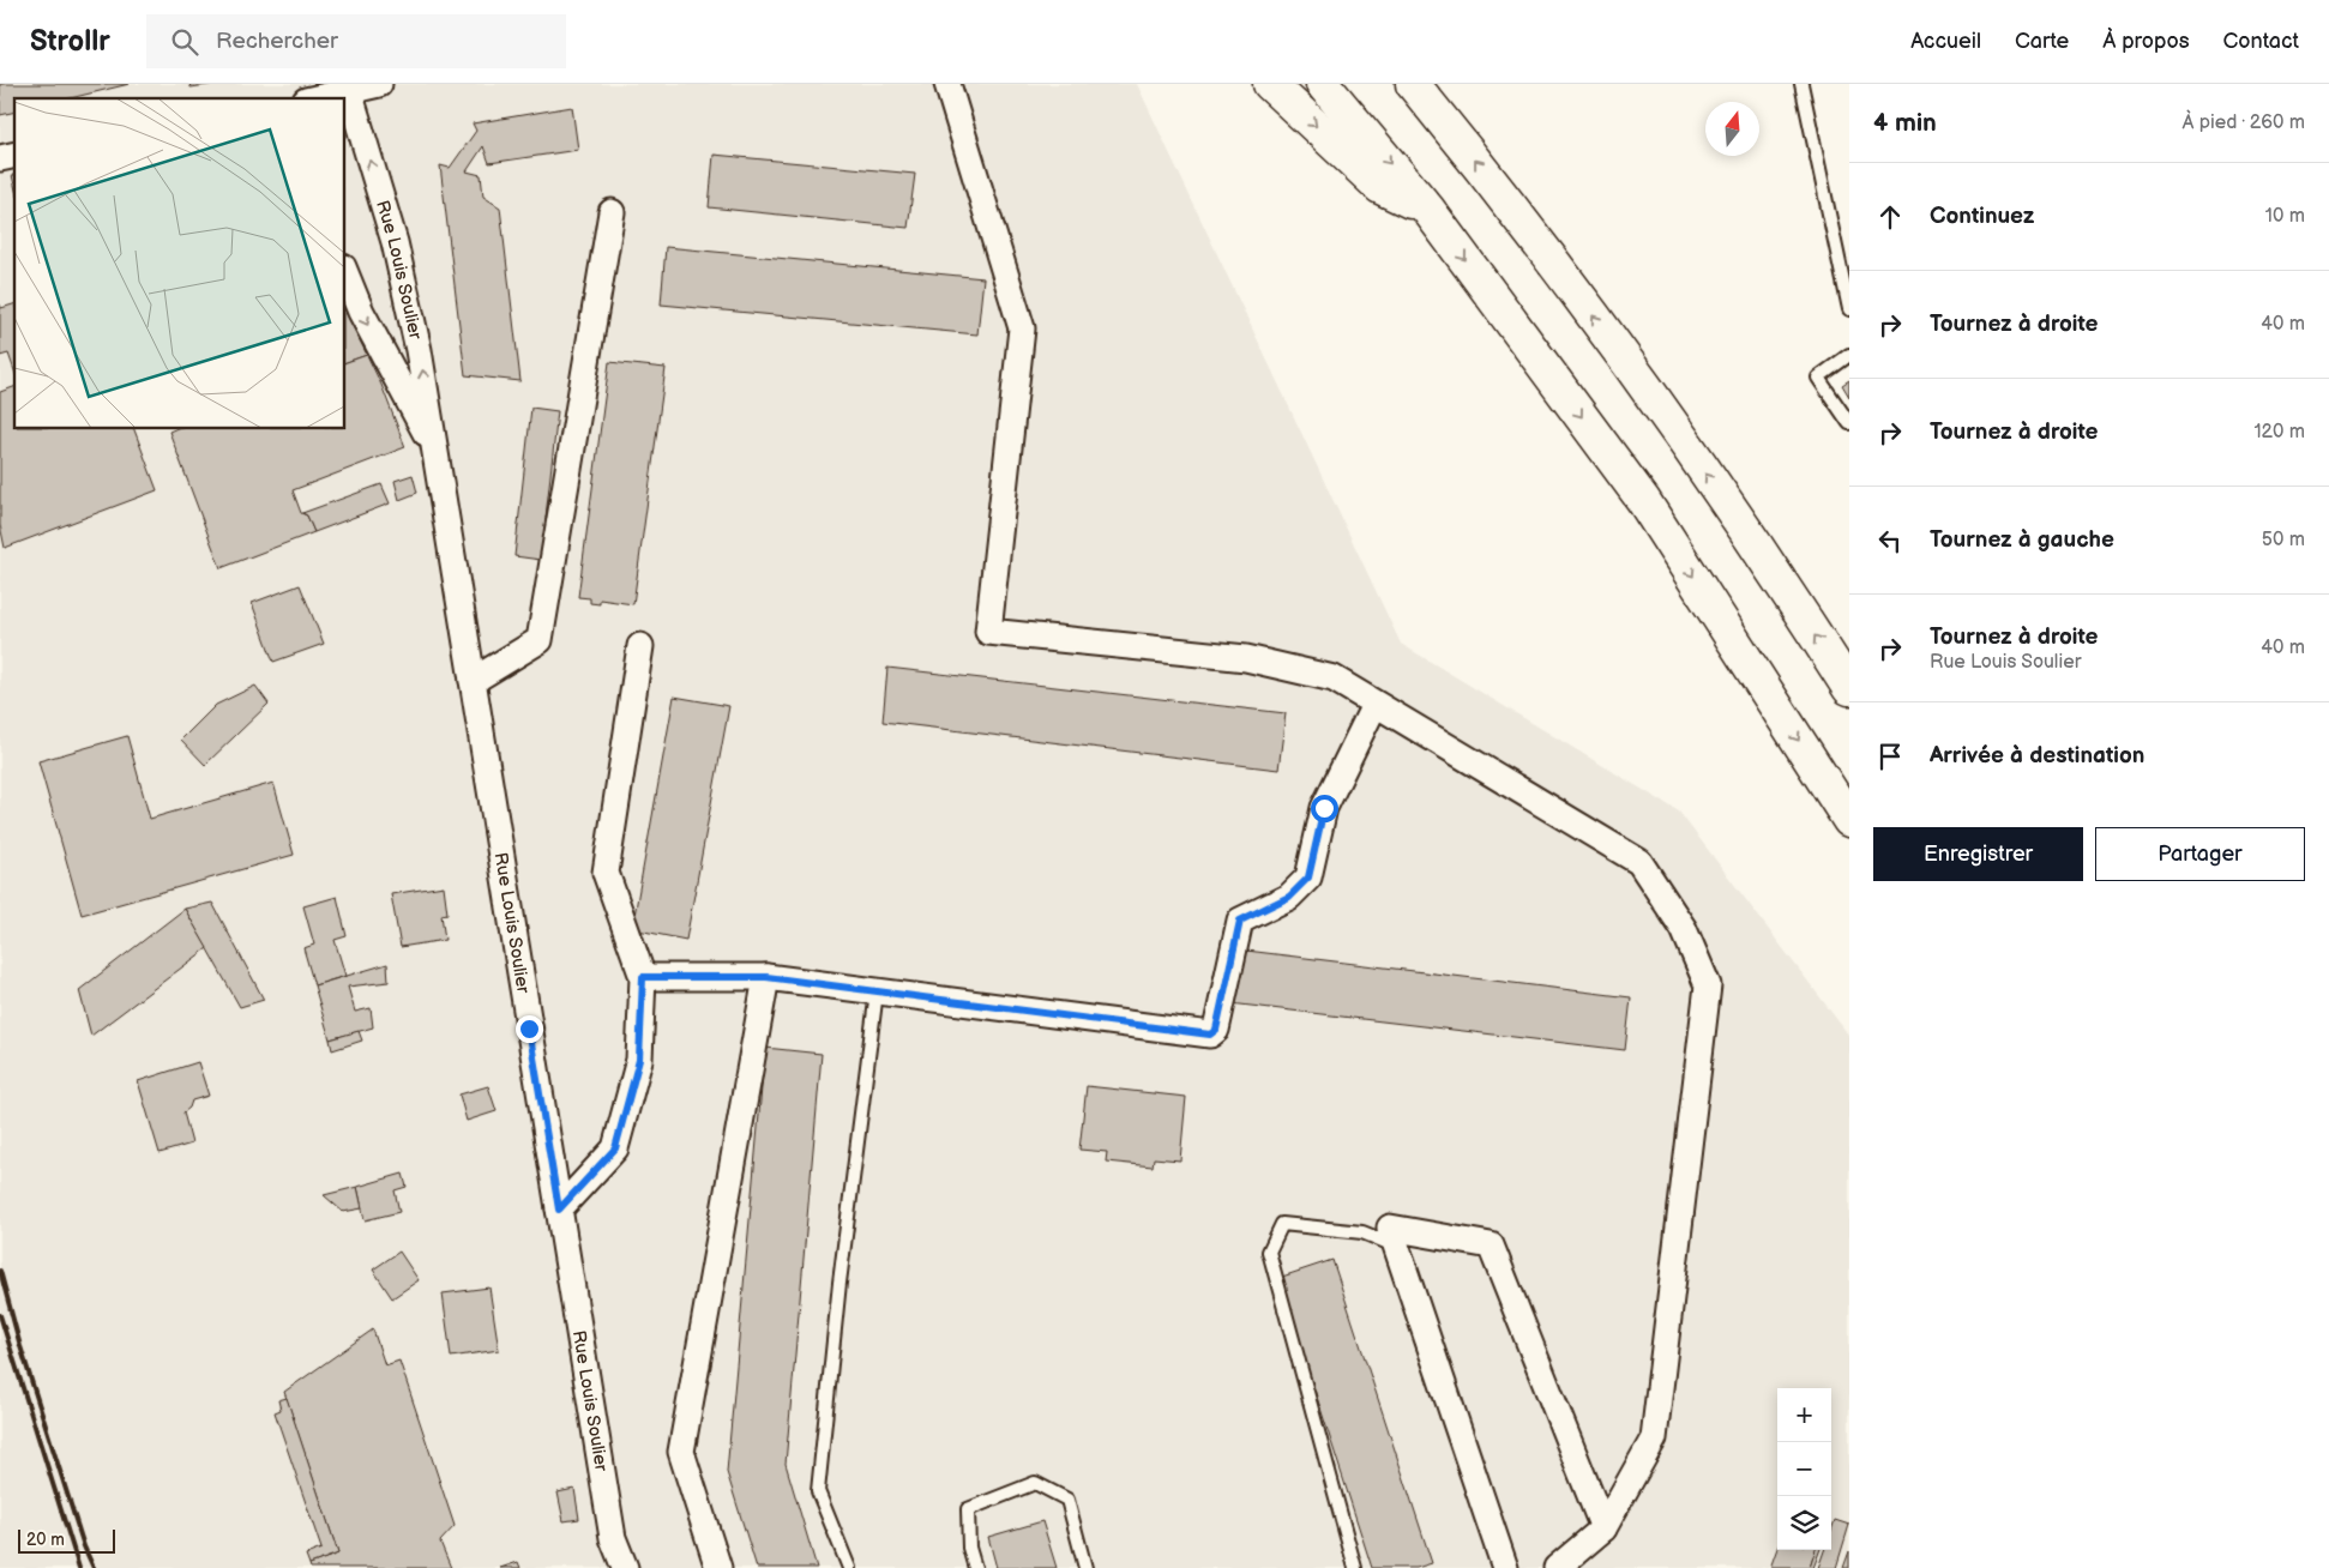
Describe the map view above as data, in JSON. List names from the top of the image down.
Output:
{
  "streets": {
    "street": ["Rue Louis Soulier"]
  },
  "scale_bar": "20 m",
  "north": "top",
  "page": {
    "header": "Strollr",
    "search": "Rechercher",
    "nav": [
      "Accueil",
      "Carte",
      "À propos",
      "Contact"
    ],
    "heading": ["4 min", "À pied · 260 m"],
    "list": [
      ["Continuez", "10 m"],
      ["Tournez à droite", "40 m"],
      ["Tournez à droite", "120 m"],
      ["Tournez à gauche", "50 m"],
      ["Tournez à droite", "Rue Louis Soulier", "40 m"],
      "Arrivée à destination"
    ],
    "buttons": ["Enregistrer", "Partager"],
    "map_buttons": ["+", "−"],
    "scale": "20 m"
  }
}
